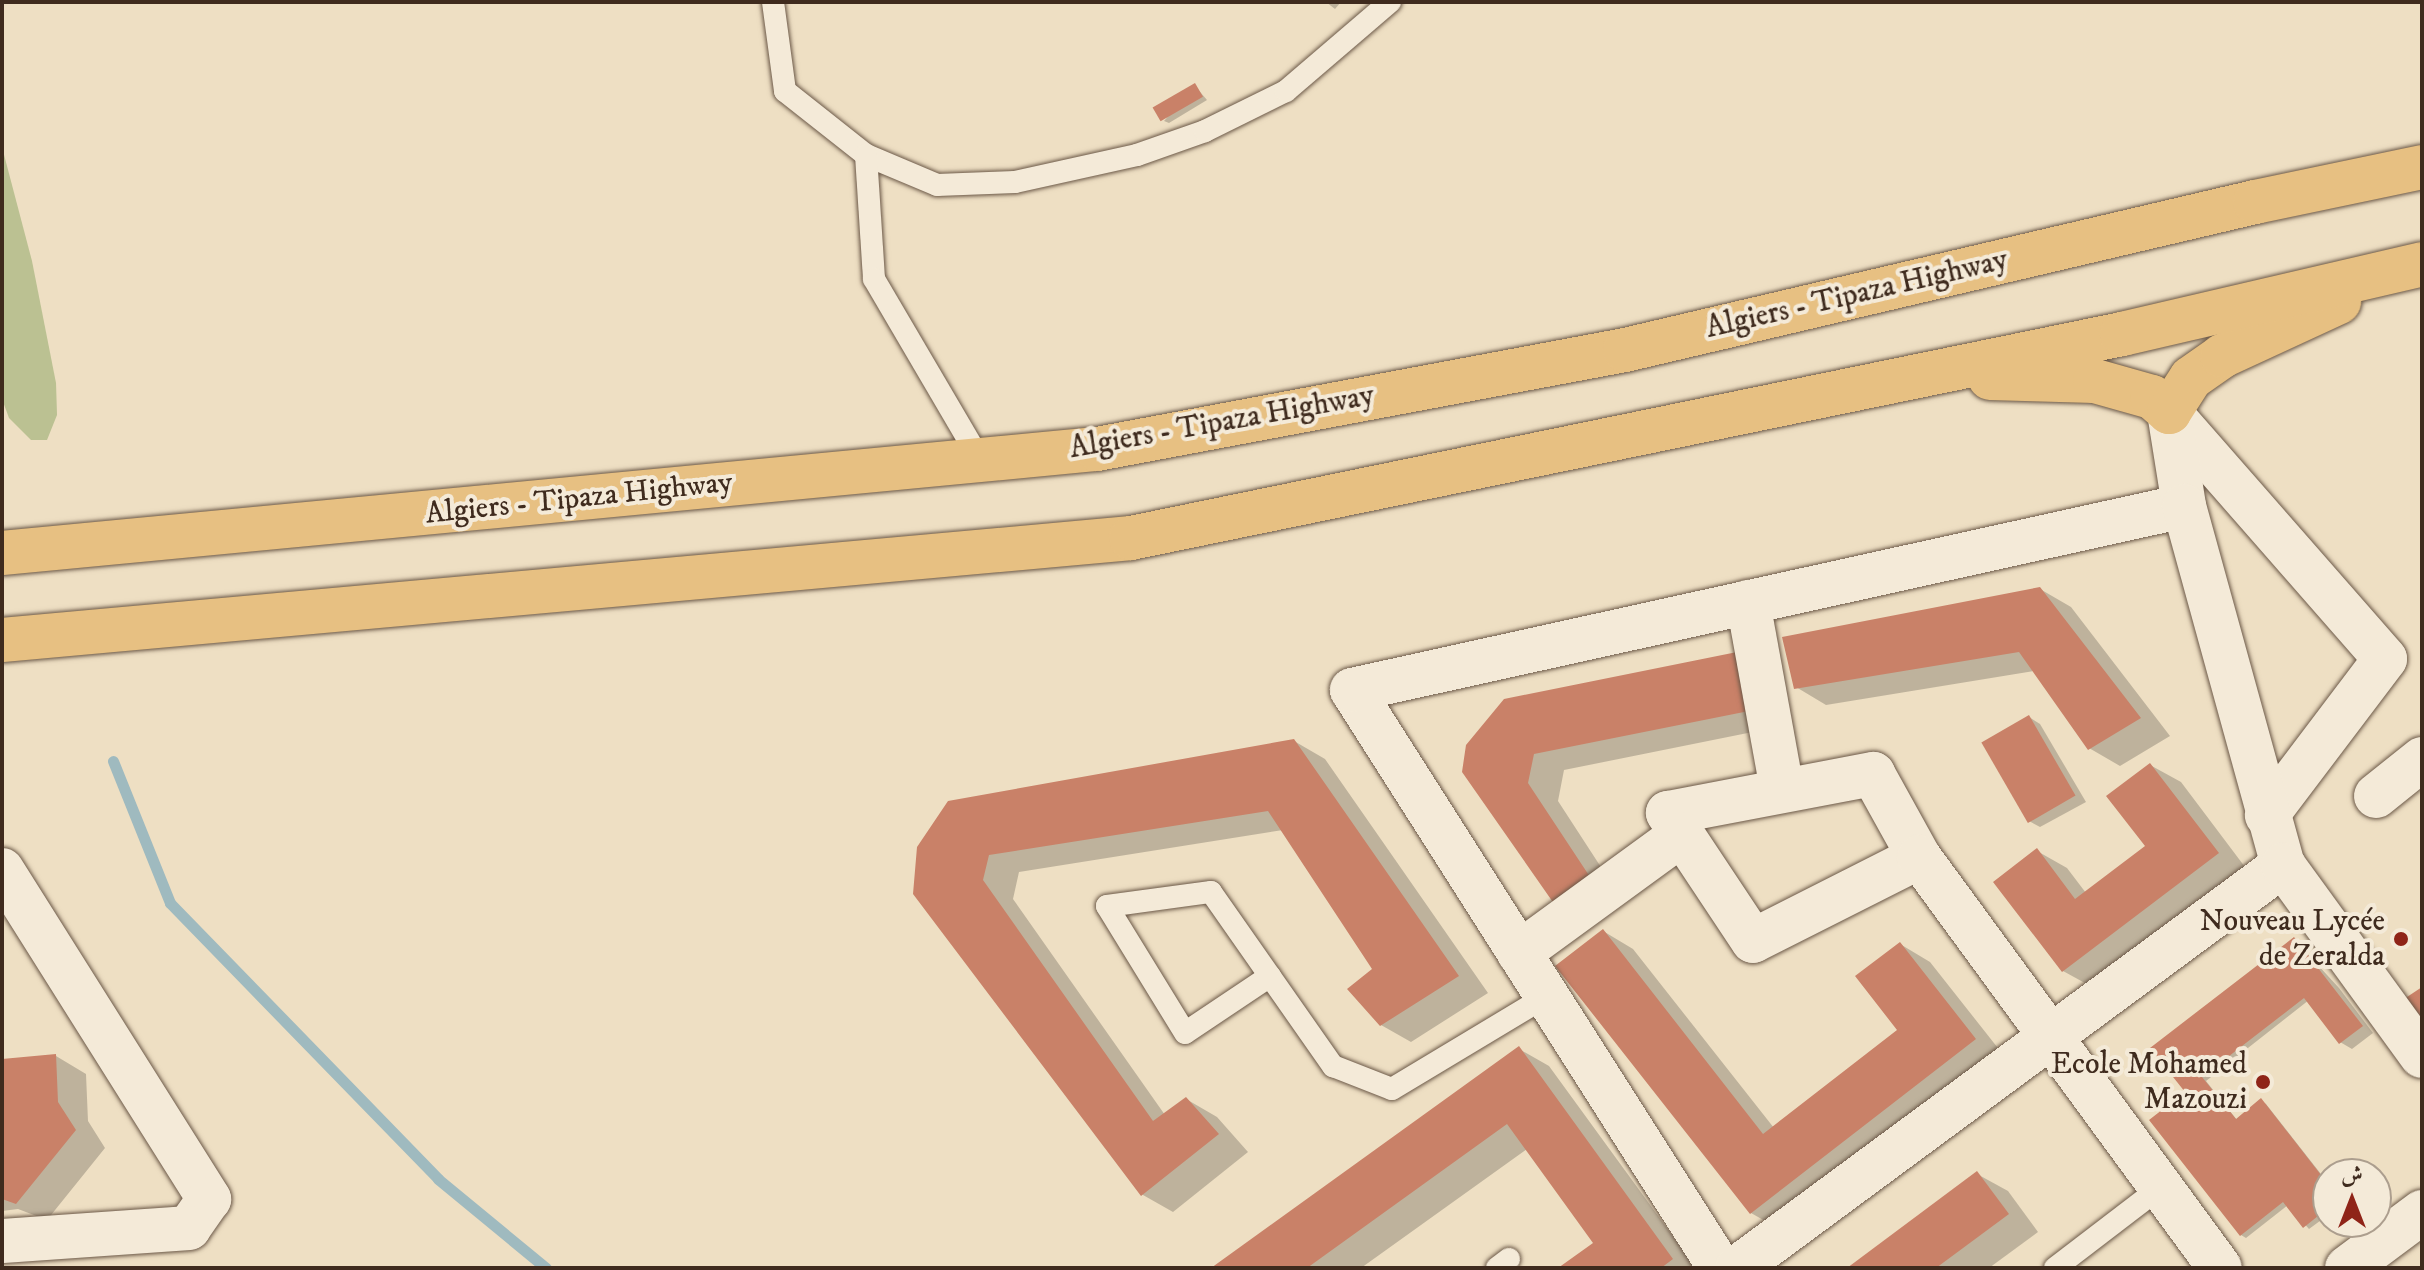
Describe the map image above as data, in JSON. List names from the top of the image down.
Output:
{
  "streets": {
    "highway": ["Algiers - Tipaza Highway"]
  },
  "places": ["Nouveau Lycée de Zeralda", "Ecole Mohamed Mazouzi"],
  "north": "top"
}
